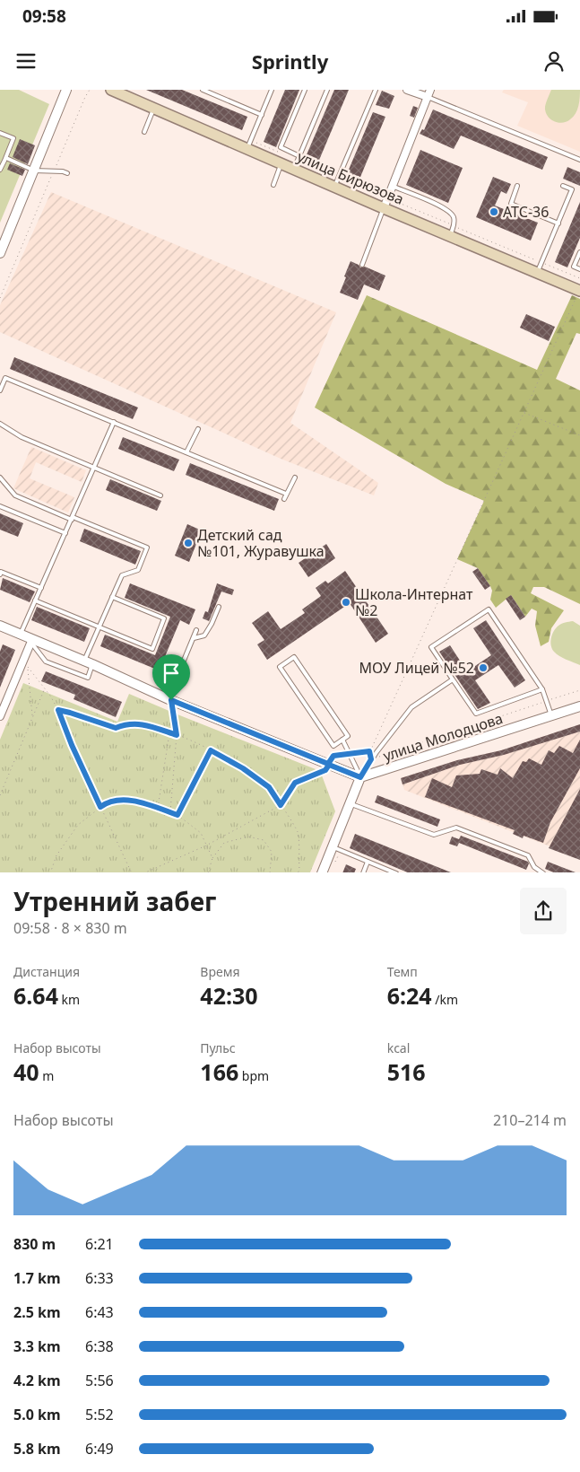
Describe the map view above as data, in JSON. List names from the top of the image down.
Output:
{
  "streets": {
    "main road": ["улица Бирюзова"],
    "street": ["улица Молодцова"]
  },
  "places": [
    "АТС-36",
    "Детский сад №101, Журавушка",
    "Школа-Интернат №2",
    "МОУ Лицей №52"
  ],
  "page": {
    "status": "09:58",
    "header": "Sprintly",
    "heading": ["Утренний забег", "09:58 · 8 × 830 m"],
    "stats": [
      ["Дистанция", "6.64 km"],
      ["Время", "42:30"],
      ["Темп", "6:24 /km"],
      ["Набор высоты", "40 m"],
      ["Пульс", "166 bpm"],
      ["kcal", "516"]
    ],
    "chart": ["Набор высоты", "210–214 m"],
    "list": [
      {
        "name": "830 m",
        "note": "6:21"
      },
      {
        "name": "1.7 km",
        "note": "6:33"
      },
      {
        "name": "2.5 km",
        "note": "6:43"
      },
      {
        "name": "3.3 km",
        "note": "6:38"
      },
      {
        "name": "4.2 km",
        "note": "5:56"
      },
      {
        "name": "5.0 km",
        "note": "5:52"
      },
      {
        "name": "5.8 km",
        "note": "6:49"
      }
    ]
  }
}
